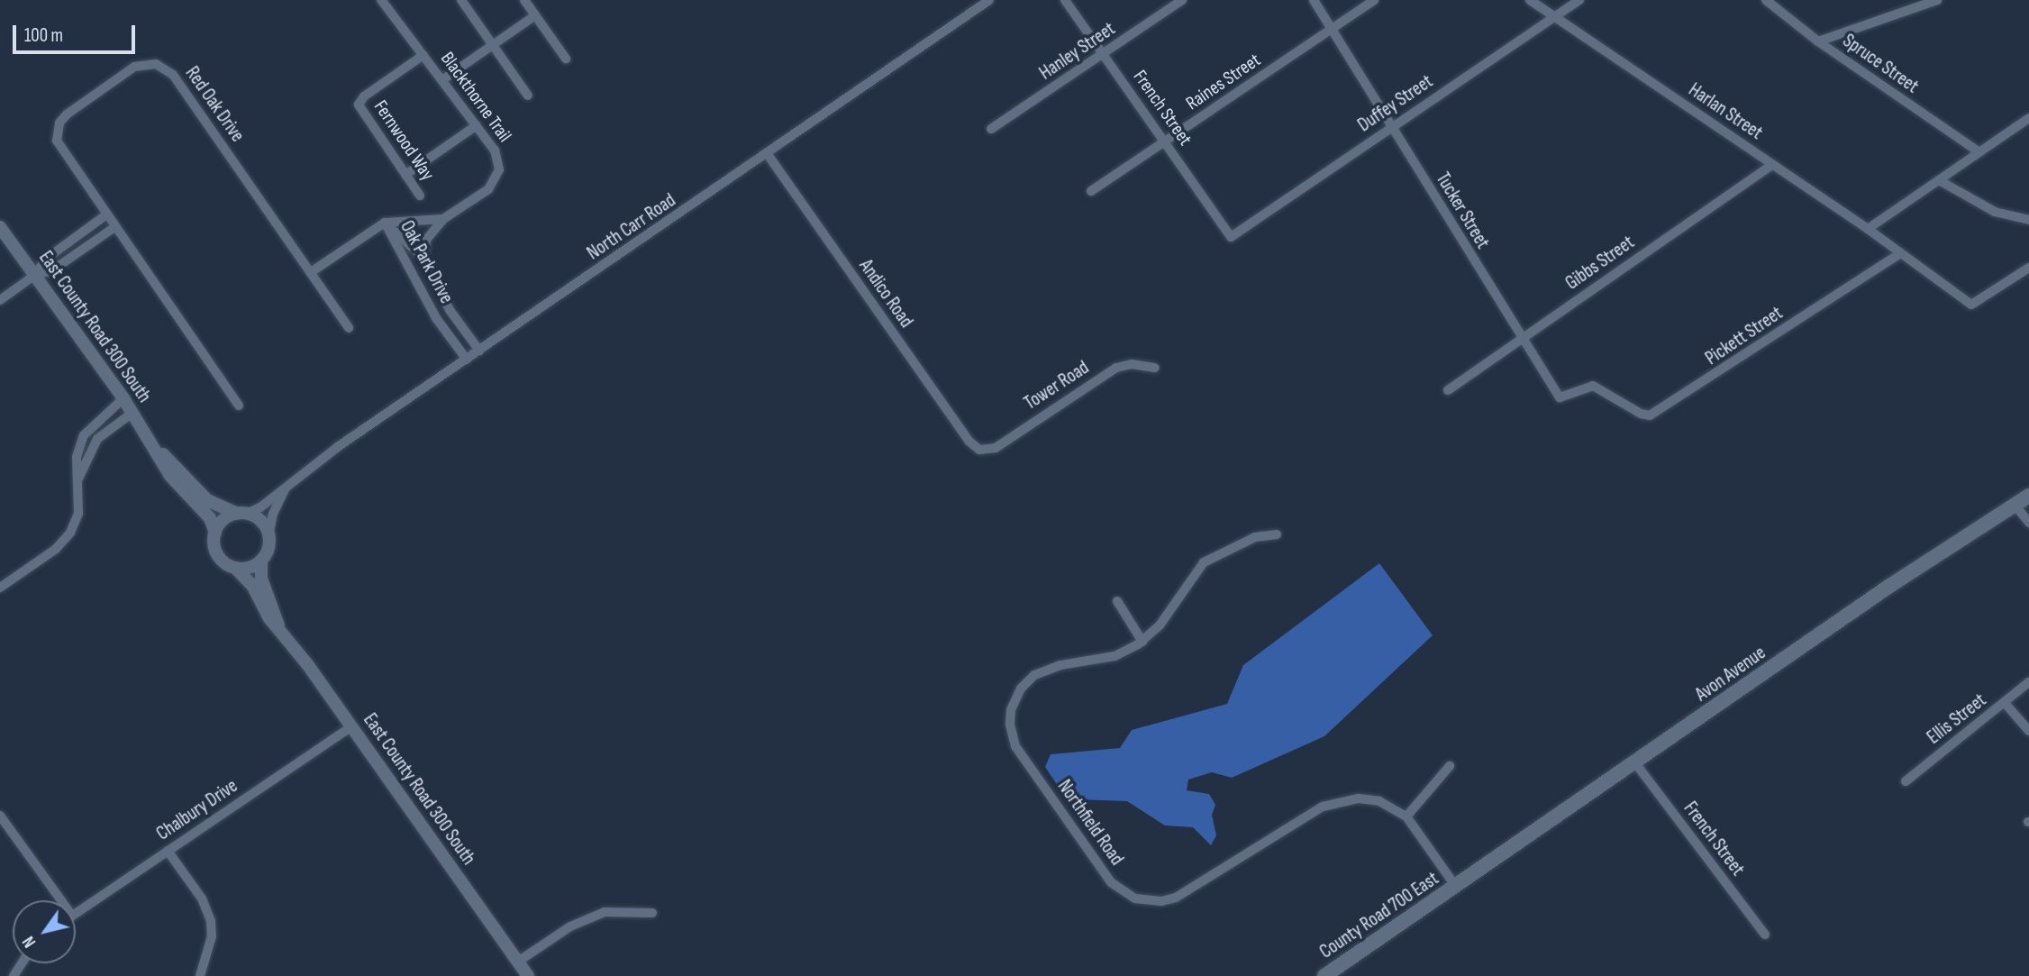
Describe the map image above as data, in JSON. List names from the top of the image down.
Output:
{
  "streets": {
    "main road": ["Avon Avenue", "County Road 700 East"],
    "street": [
      "Hanley Street",
      "Spruce Street",
      "Raines Street",
      "Blackthorne Trail",
      "Duffey Street",
      "Red Oak Drive",
      "French Street",
      "Harlan Street",
      "Fernwood Way",
      "Tucker Street",
      "North Carr Road",
      "Oak Park Drive",
      "Gibbs Street",
      "Andico Road",
      "East County Road 300 South",
      "Pickett Street",
      "Tower Road",
      "Ellis Street",
      "Chalbury Drive",
      "Northfield Road"
    ]
  },
  "crossings": [
    ["Hanley Street", "French Street"],
    ["Raines Street", "French Street"],
    ["Raines Street", "Tucker Street"],
    ["Blackthorne Trail", "Fernwood Way"],
    ["Blackthorne Trail", "Oak Park Drive"],
    ["Duffey Street", "French Street"],
    ["Duffey Street", "Harlan Street"],
    ["Duffey Street", "Tucker Street"],
    ["French Street", "Avon Avenue"],
    ["Harlan Street", "Gibbs Street"],
    ["Harlan Street", "Pickett Street"],
    ["Tucker Street", "Gibbs Street"],
    ["Tucker Street", "Pickett Street"],
    ["North Carr Road", "Oak Park Drive"],
    ["North Carr Road", "Andico Road"],
    ["North Carr Road", "East County Road 300 South"],
    ["Andico Road", "Tower Road"],
    ["East County Road 300 South", "Chalbury Drive"],
    ["Avon Avenue", "Northfield Road"],
    ["Avon Avenue", "County Road 700 East"],
    ["Northfield Road", "County Road 700 East"]
  ],
  "scale_bar": "100 m",
  "north": "bottom left"
}
